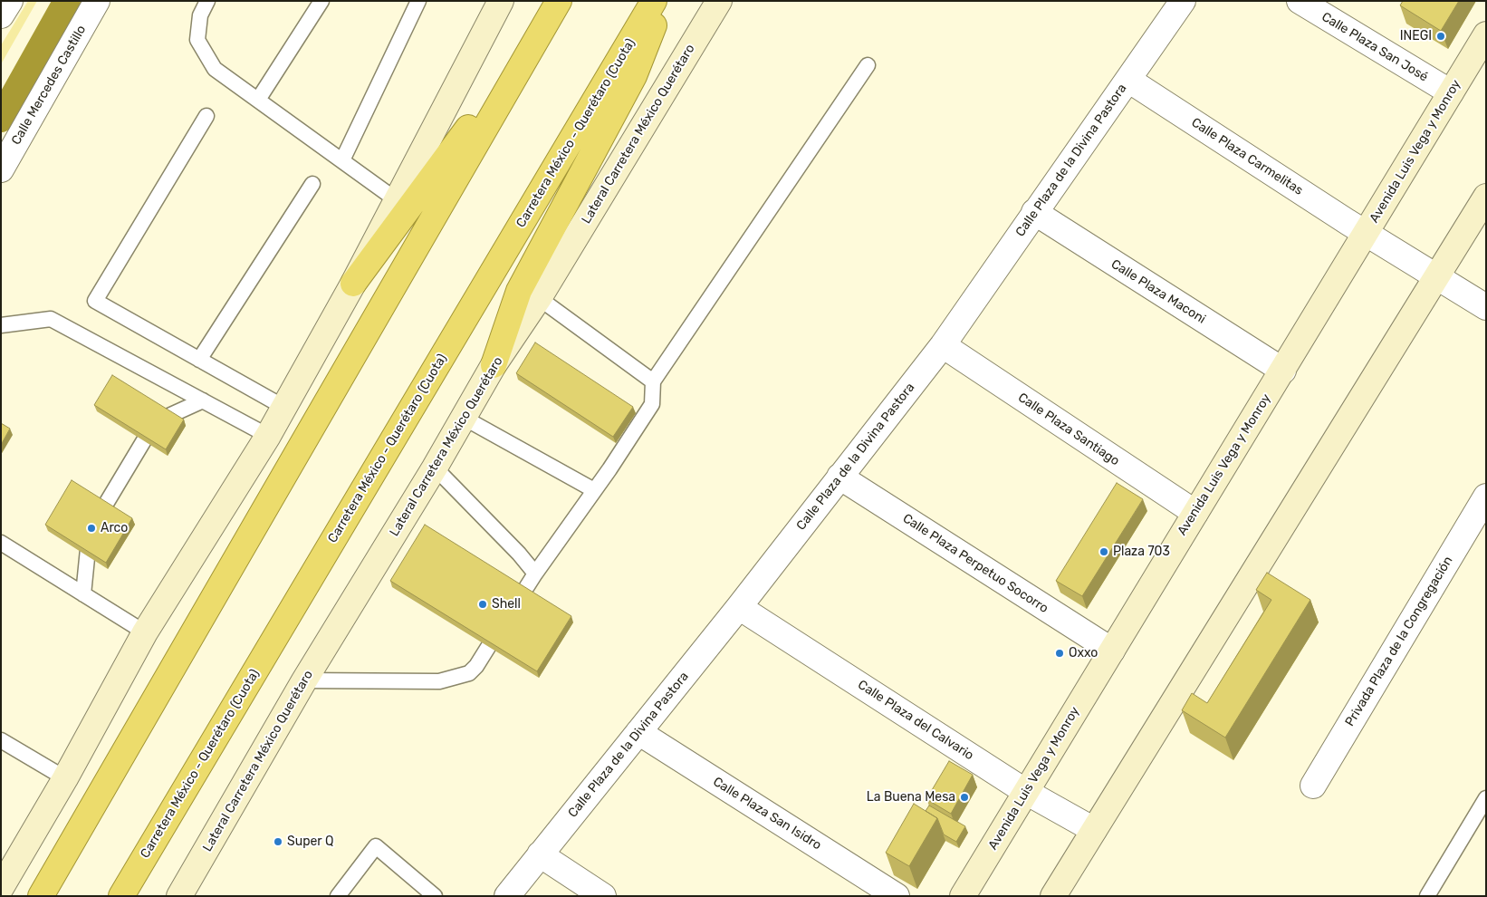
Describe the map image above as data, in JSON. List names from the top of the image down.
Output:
{
  "streets": {
    "highway": ["Carretera México - Querétaro (Cuota)"],
    "main road": ["Lateral Carretera México Querétaro", "Avenida Luis Vega y Monroy"],
    "street": [
      "Calle Plaza San José",
      "Calle Mercedes Castillo",
      "Calle Plaza Carmelitas",
      "Calle Plaza de la Divina Pastora",
      "Calle Plaza Maconi",
      "Calle Plaza Santiago",
      "Calle Plaza Perpetuo Socorro",
      "Privada Plaza de la Congregación",
      "Calle Plaza del Calvario",
      "Calle Plaza San Isidro"
    ]
  },
  "crossings": [
    ["Calle Plaza San José", "Avenida Luis Vega y Monroy"],
    ["Avenida Luis Vega y Monroy", "Calle Plaza Carmelitas"],
    ["Avenida Luis Vega y Monroy", "Calle Plaza Maconi"],
    ["Avenida Luis Vega y Monroy", "Calle Plaza Santiago"],
    ["Avenida Luis Vega y Monroy", "Calle Plaza Perpetuo Socorro"],
    ["Avenida Luis Vega y Monroy", "Calle Plaza del Calvario"],
    ["Calle Plaza Carmelitas", "Calle Plaza de la Divina Pastora"],
    ["Calle Plaza de la Divina Pastora", "Calle Plaza Maconi"],
    ["Calle Plaza de la Divina Pastora", "Calle Plaza Santiago"],
    ["Calle Plaza de la Divina Pastora", "Calle Plaza Perpetuo Socorro"],
    ["Calle Plaza de la Divina Pastora", "Calle Plaza del Calvario"],
    ["Calle Plaza de la Divina Pastora", "Calle Plaza San Isidro"]
  ],
  "places": [
    "INEGI",
    "Arco",
    "Plaza 703",
    "Shell",
    "Oxxo",
    "La Buena Mesa",
    "Super Q"
  ]
}
